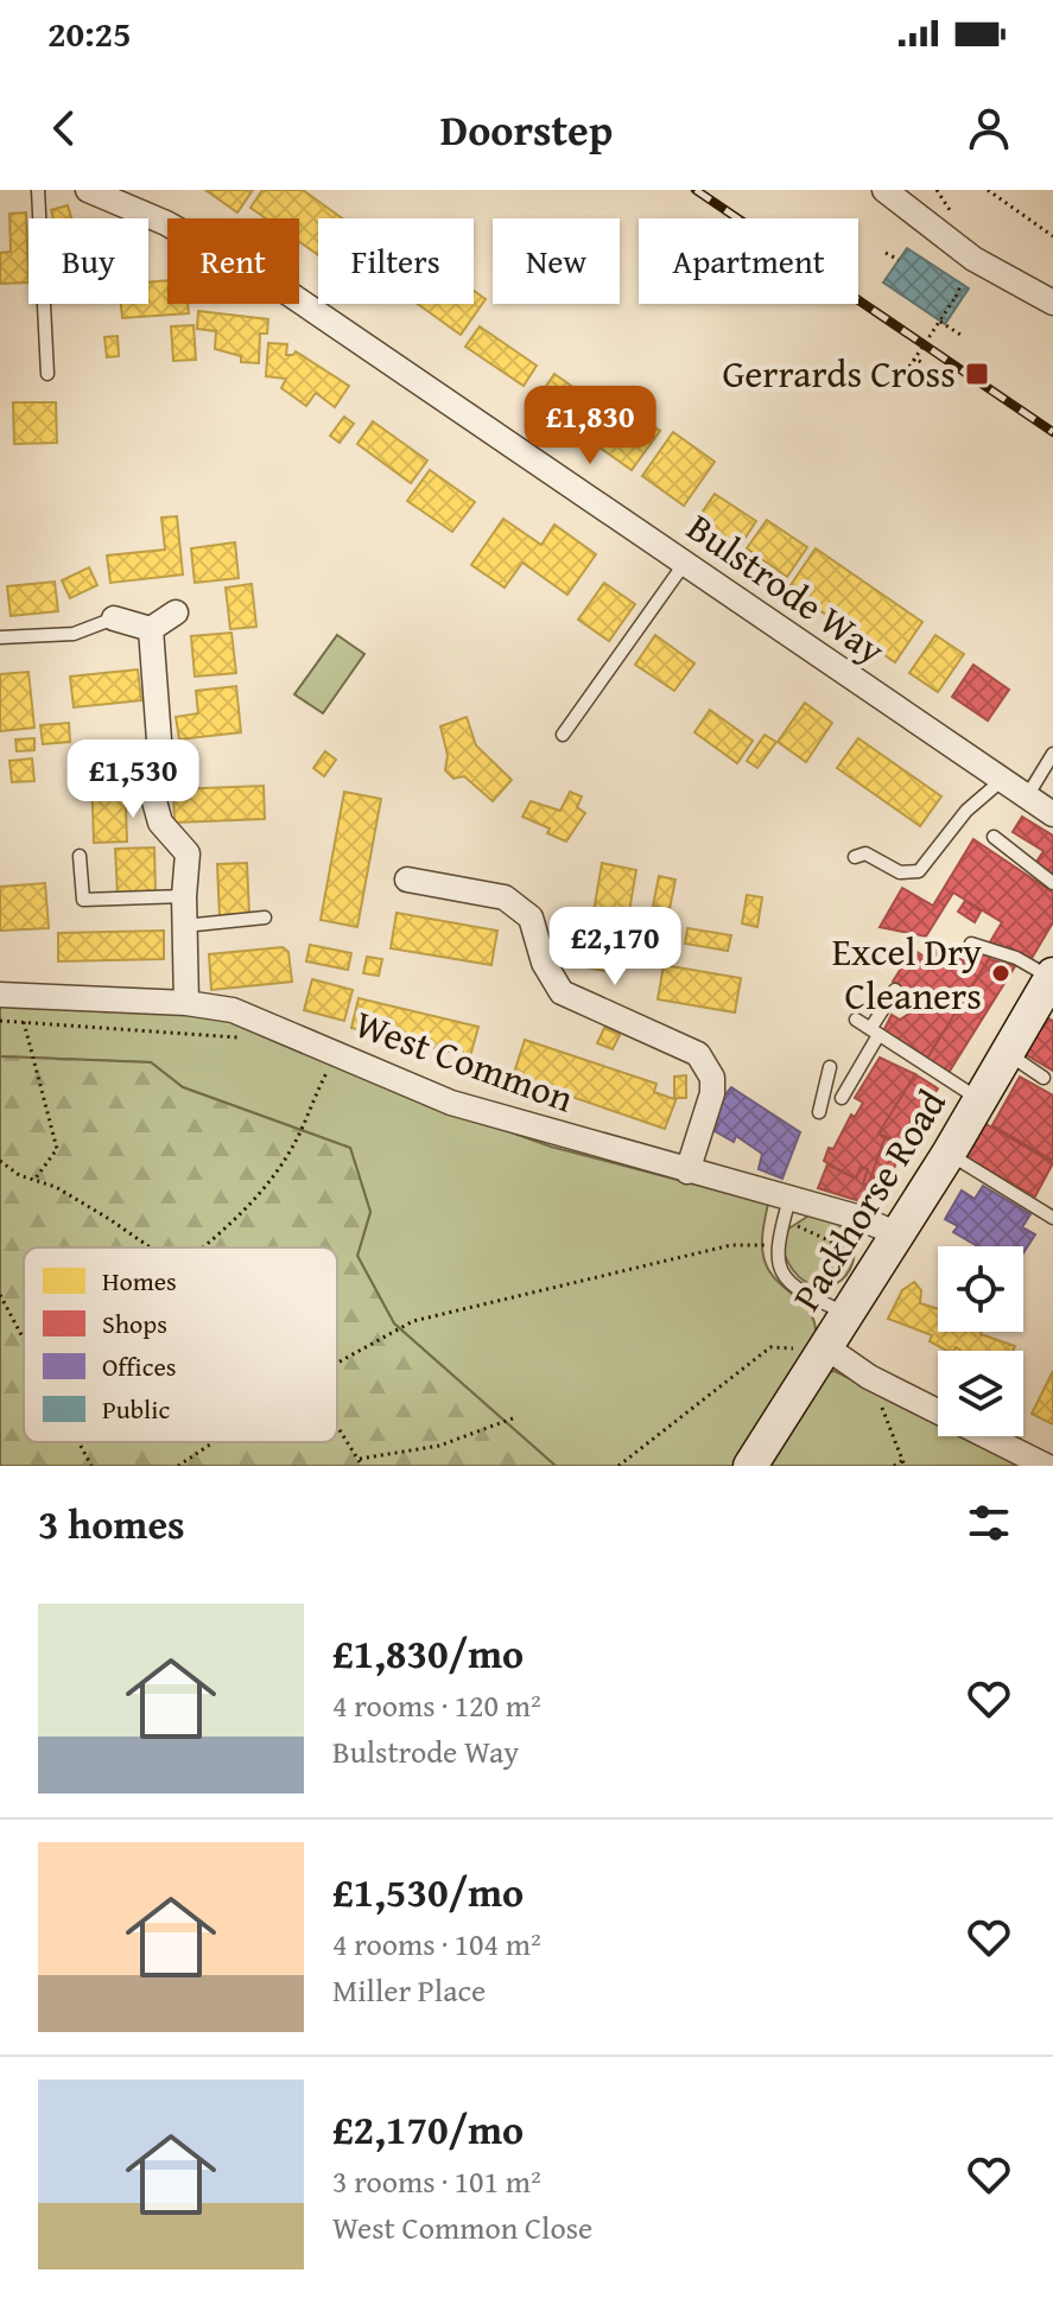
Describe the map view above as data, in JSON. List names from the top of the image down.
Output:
{
  "streets": {
    "main road": ["Packhorse Road"],
    "street": ["Bulstrode Way", "West Common"]
  },
  "crossings": [
    ["West Common", "Packhorse Road"]
  ],
  "places": {
    "transit": ["Gerrards Cross"],
    "other": ["Excel Dry Cleaners"]
  },
  "legend": [
    "Homes",
    "Shops",
    "Offices",
    "Public"
  ],
  "page": {
    "status": "20:25",
    "header": "Doorstep",
    "chip": [
      "Buy",
      "Rent",
      "Filters",
      "New",
      "Apartment"
    ],
    "price": ["£1,830", "£1,530", "£2,170"],
    "heading": "3 homes",
    "list": [
      {
        "name": "£1,830/mo",
        "note": "4 rooms · 120 m² · Bulstrode Way"
      },
      {
        "name": "£1,530/mo",
        "note": "4 rooms · 104 m² · Miller Place"
      },
      {
        "name": "£2,170/mo",
        "note": "3 rooms · 101 m² · West Common Close"
      }
    ]
  }
}
